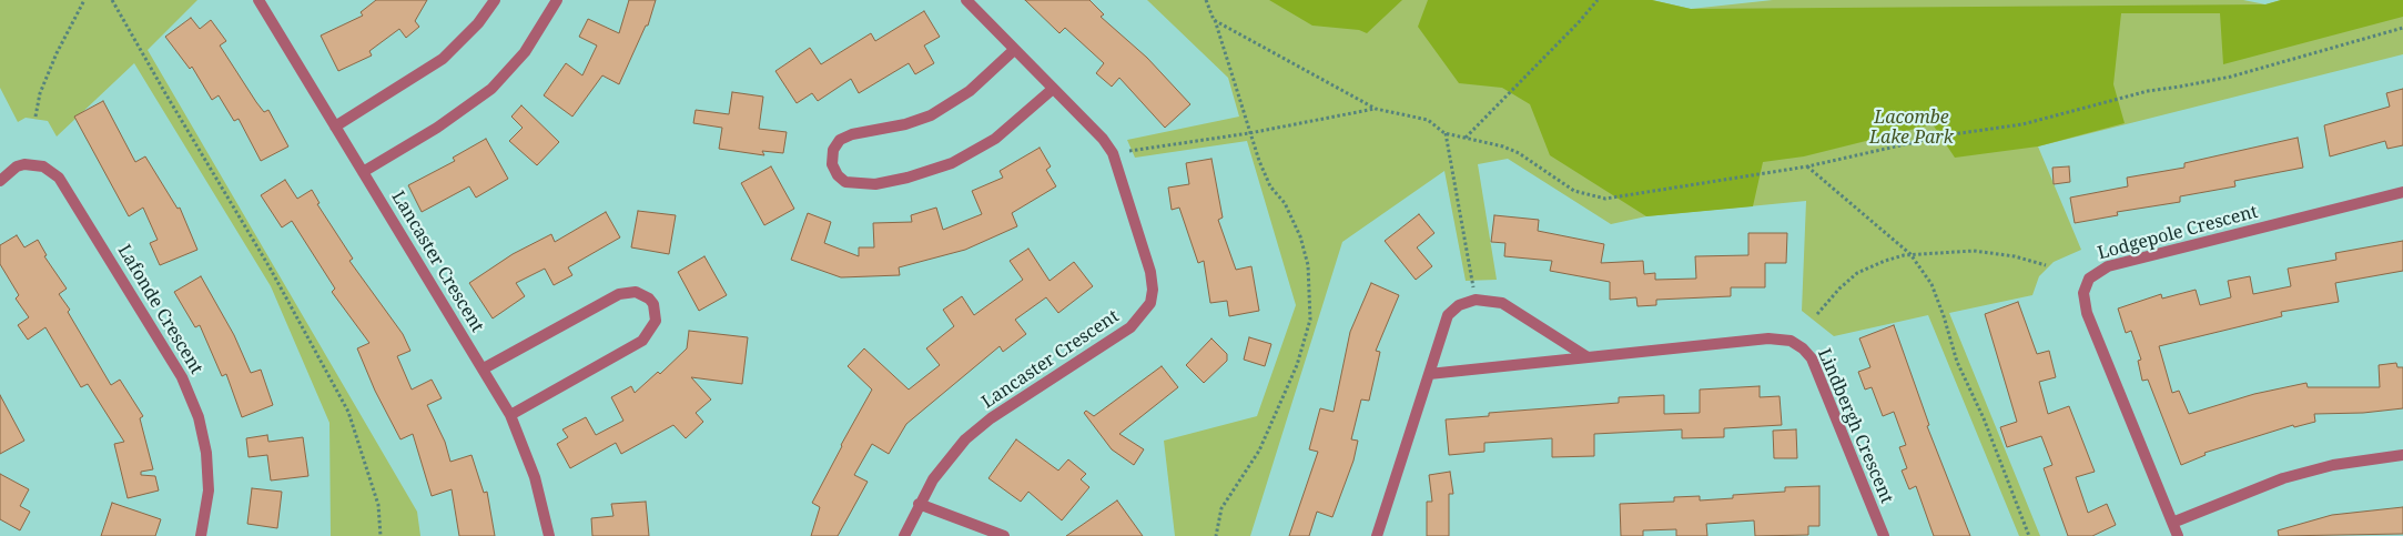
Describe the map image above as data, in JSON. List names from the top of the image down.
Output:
{
  "streets": {
    "street": [
      "Lodgepole Crescent",
      "Lancaster Crescent",
      "Lafonde Crescent",
      "Lindbergh Crescent"
    ]
  },
  "parks": ["Lacombe Lake Park"]
}
